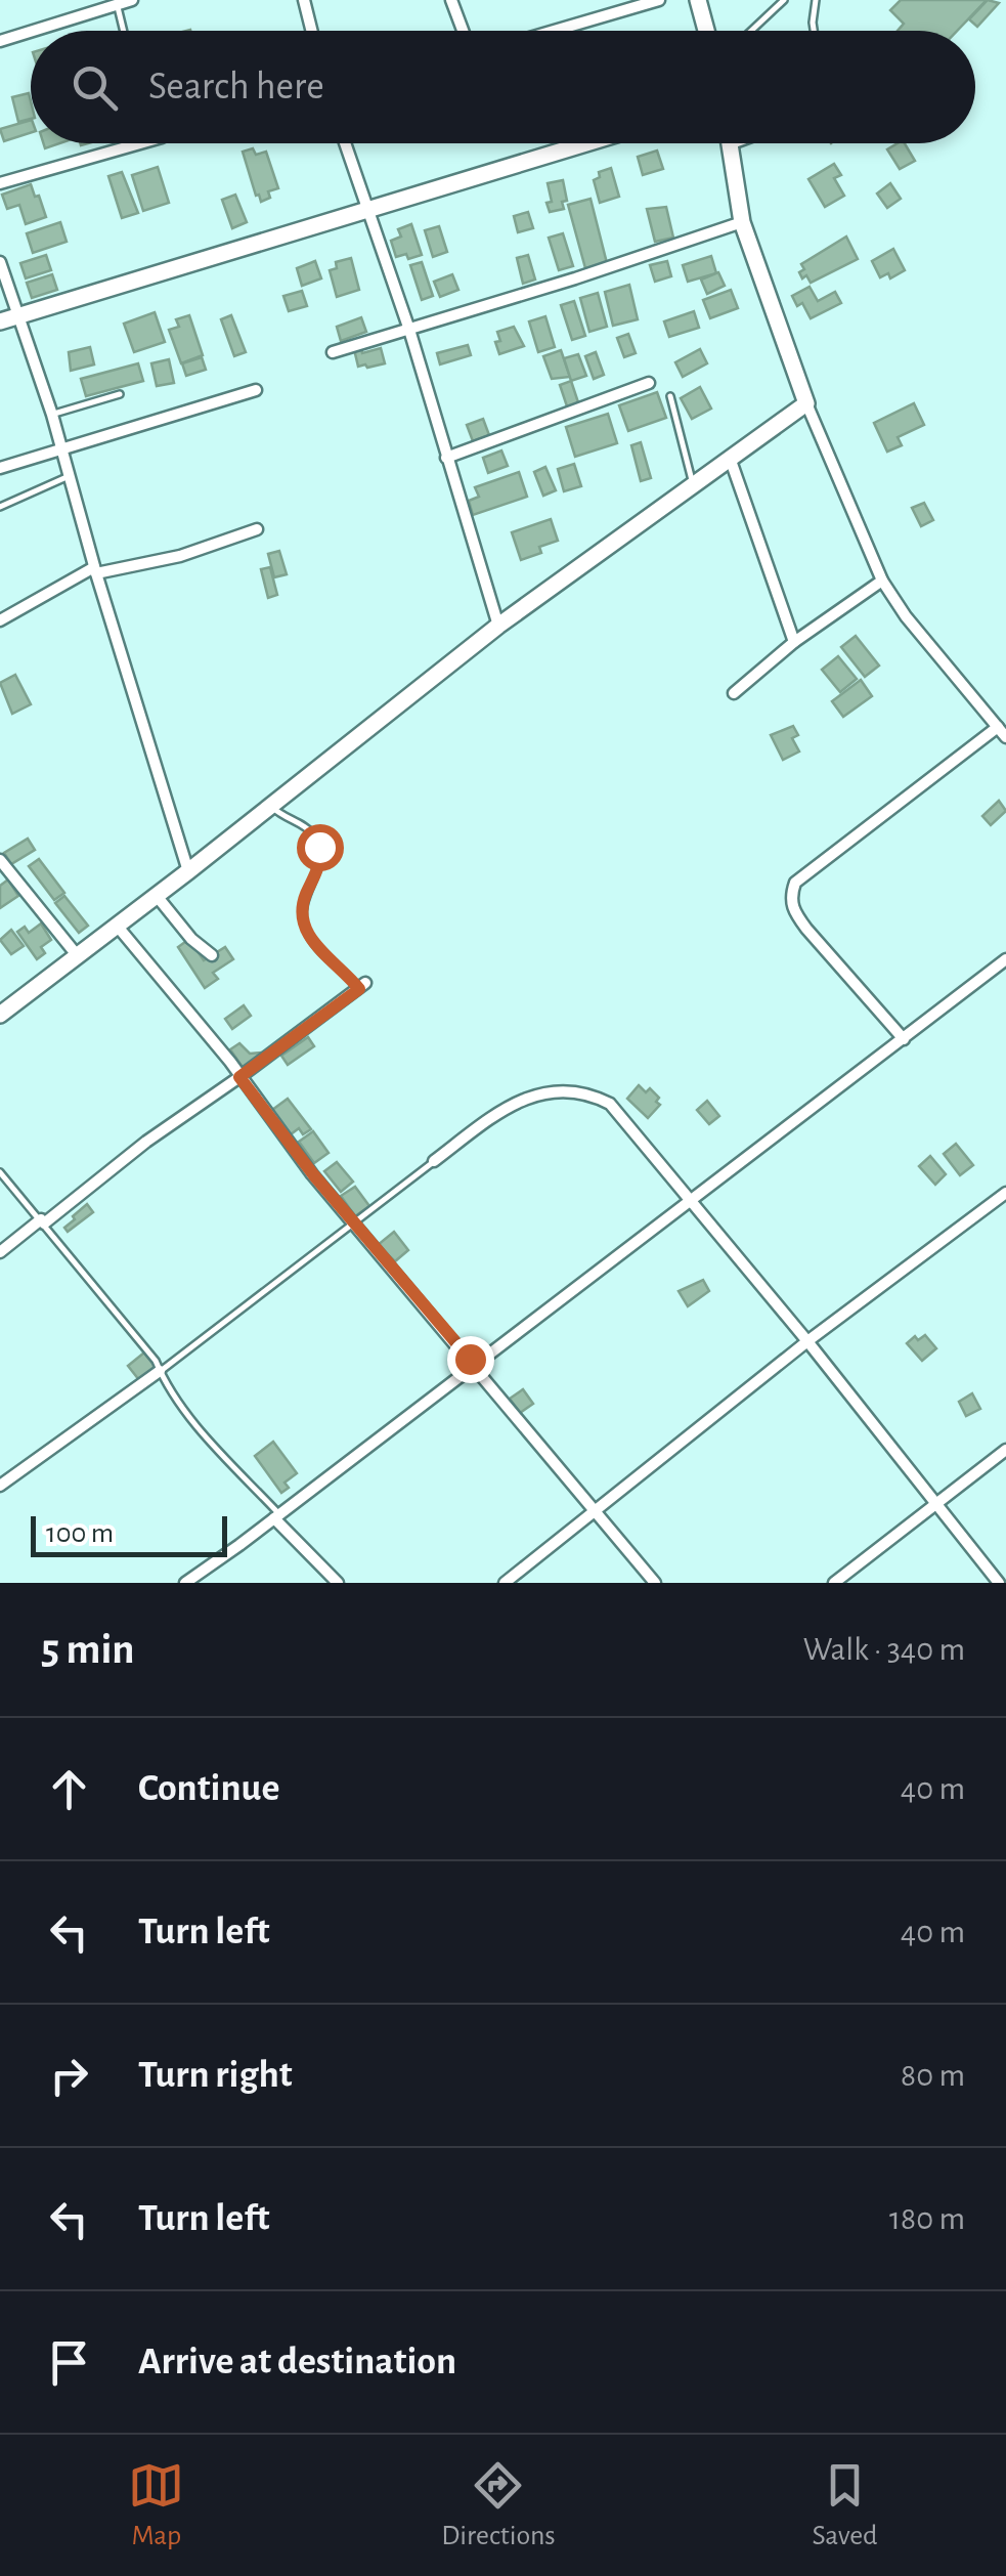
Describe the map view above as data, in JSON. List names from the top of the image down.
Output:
{
  "scale_bar": "100 m",
  "page": {
    "search": "Search here",
    "scale": "100 m",
    "heading": ["5 min", "Walk · 340 m"],
    "list": [
      ["Continue", "40 m"],
      ["Turn left", "40 m"],
      ["Turn right", "80 m"],
      ["Turn left", "180 m"],
      "Arrive at destination"
    ],
    "nav": ["Map", "Directions", "Saved"]
  }
}
